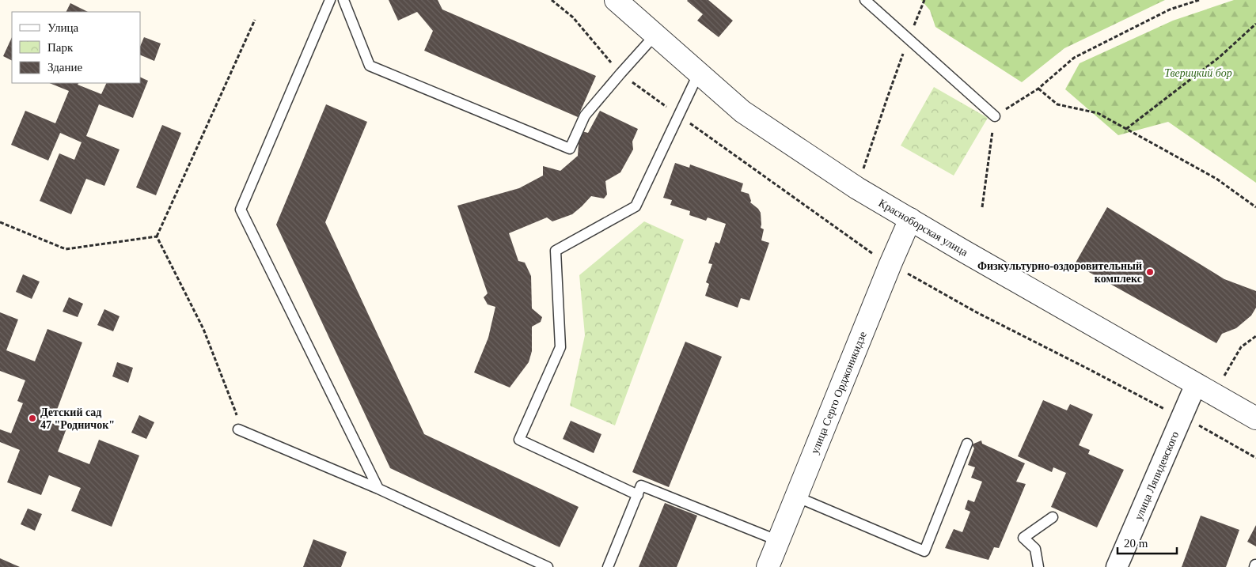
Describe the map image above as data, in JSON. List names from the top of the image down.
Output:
{
  "streets": {
    "street": ["Красноборская улица", "улица Серго Орджоникидзе", "улица Ляпидевского"]
  },
  "crossings": [
    ["Красноборская улица", "улица Серго Орджоникидзе"],
    ["Красноборская улица", "улица Ляпидевского"]
  ],
  "parks": ["Тверицкий бор"],
  "places": ["Физкультурно-оздоровительный комплекс", "Детский сад 47 \"Родничок\""],
  "legend": ["Улица", "Парк", "Здание"],
  "scale_bar": "20 m"
}
